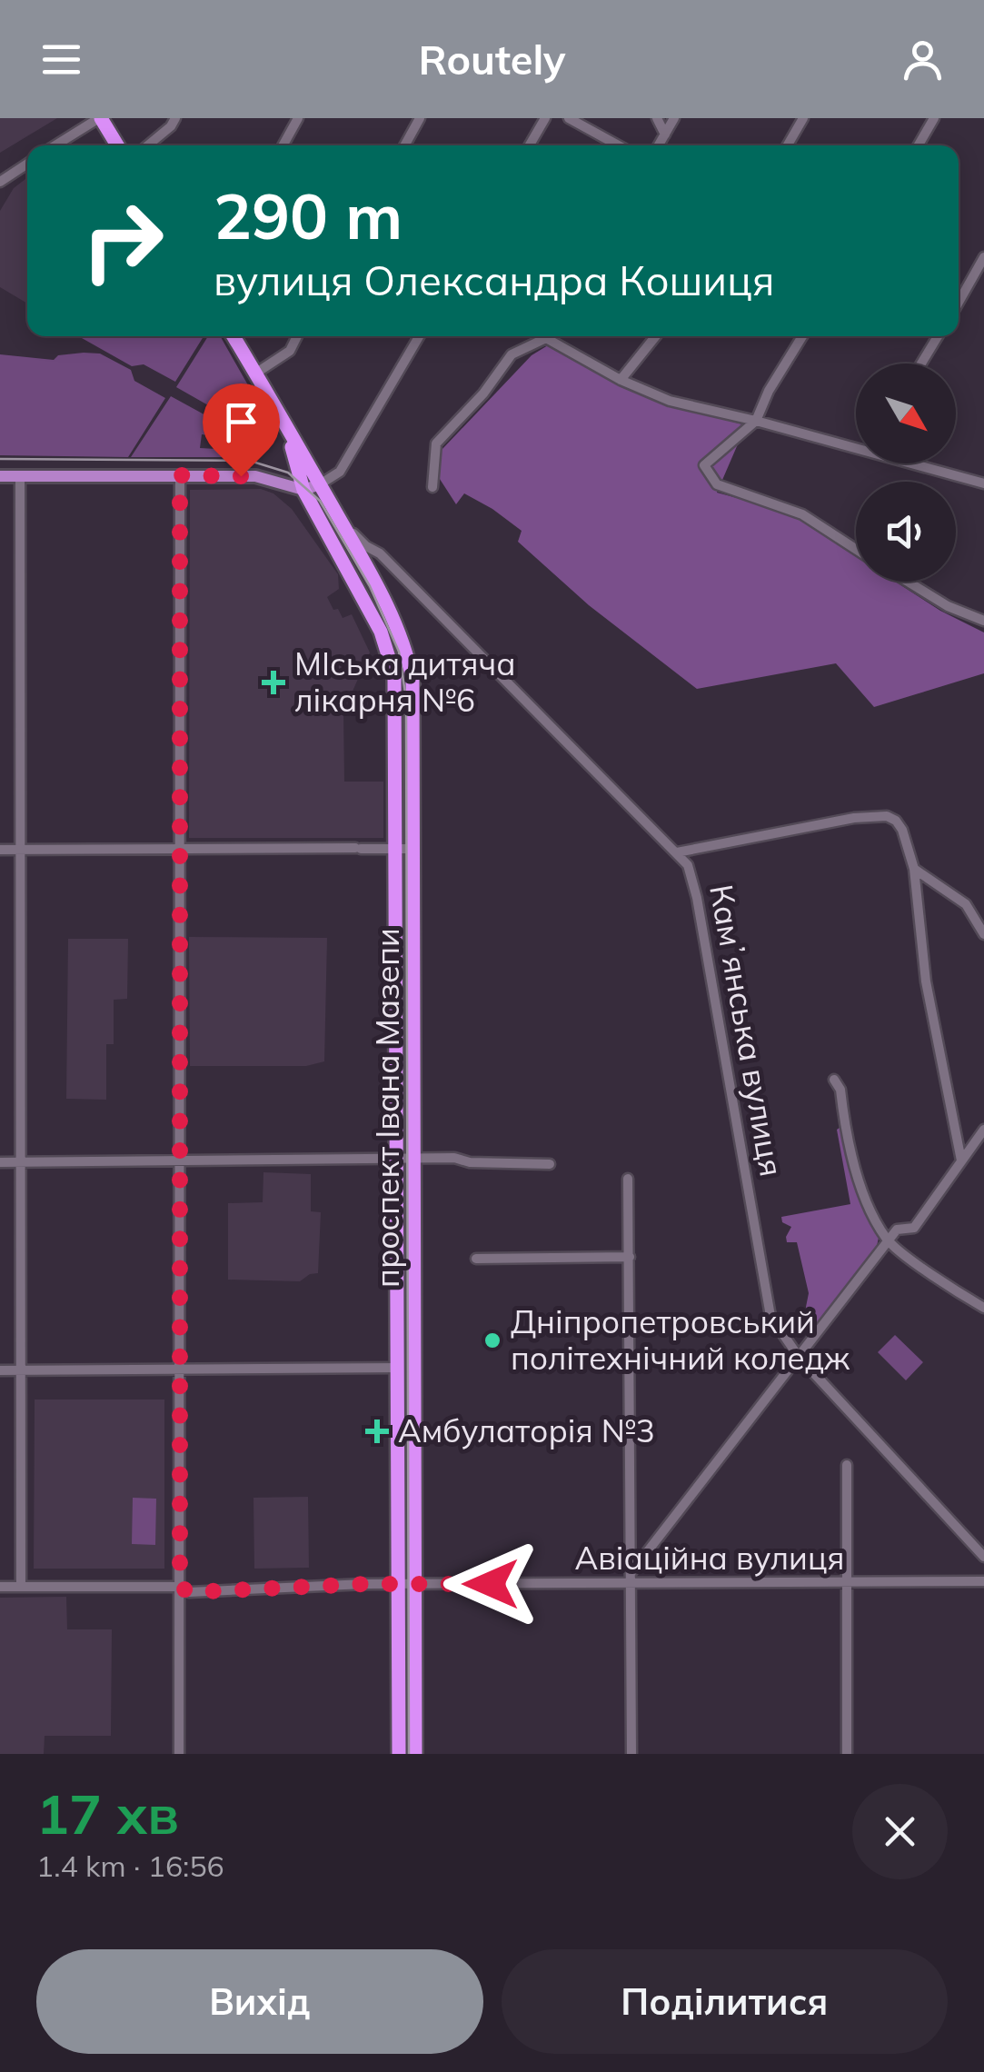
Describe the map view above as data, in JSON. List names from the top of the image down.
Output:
{
  "streets": {
    "highway": ["проспект Івана Мазепи"],
    "street": ["Камʼянська вулиця", "Авіаційна вулиця"]
  },
  "crossings": [
    ["Камʼянська вулиця", "проспект Івана Мазепи"],
    ["проспект Івана Мазепи", "Авіаційна вулиця"]
  ],
  "places": {
    "health": ["МІська дитяча лікарня №6", "Амбулаторія №3"],
    "other": ["Дніпропетровський політехнічний коледж"]
  },
  "north": "bottom right",
  "page": {
    "header": "Routely",
    "turn": ["290 m", "вулиця Олександра Кошиця"],
    "heading": ["17 хв", "1.4 km · 16:56"],
    "buttons": ["Вихід", "Поділитися"]
  }
}
